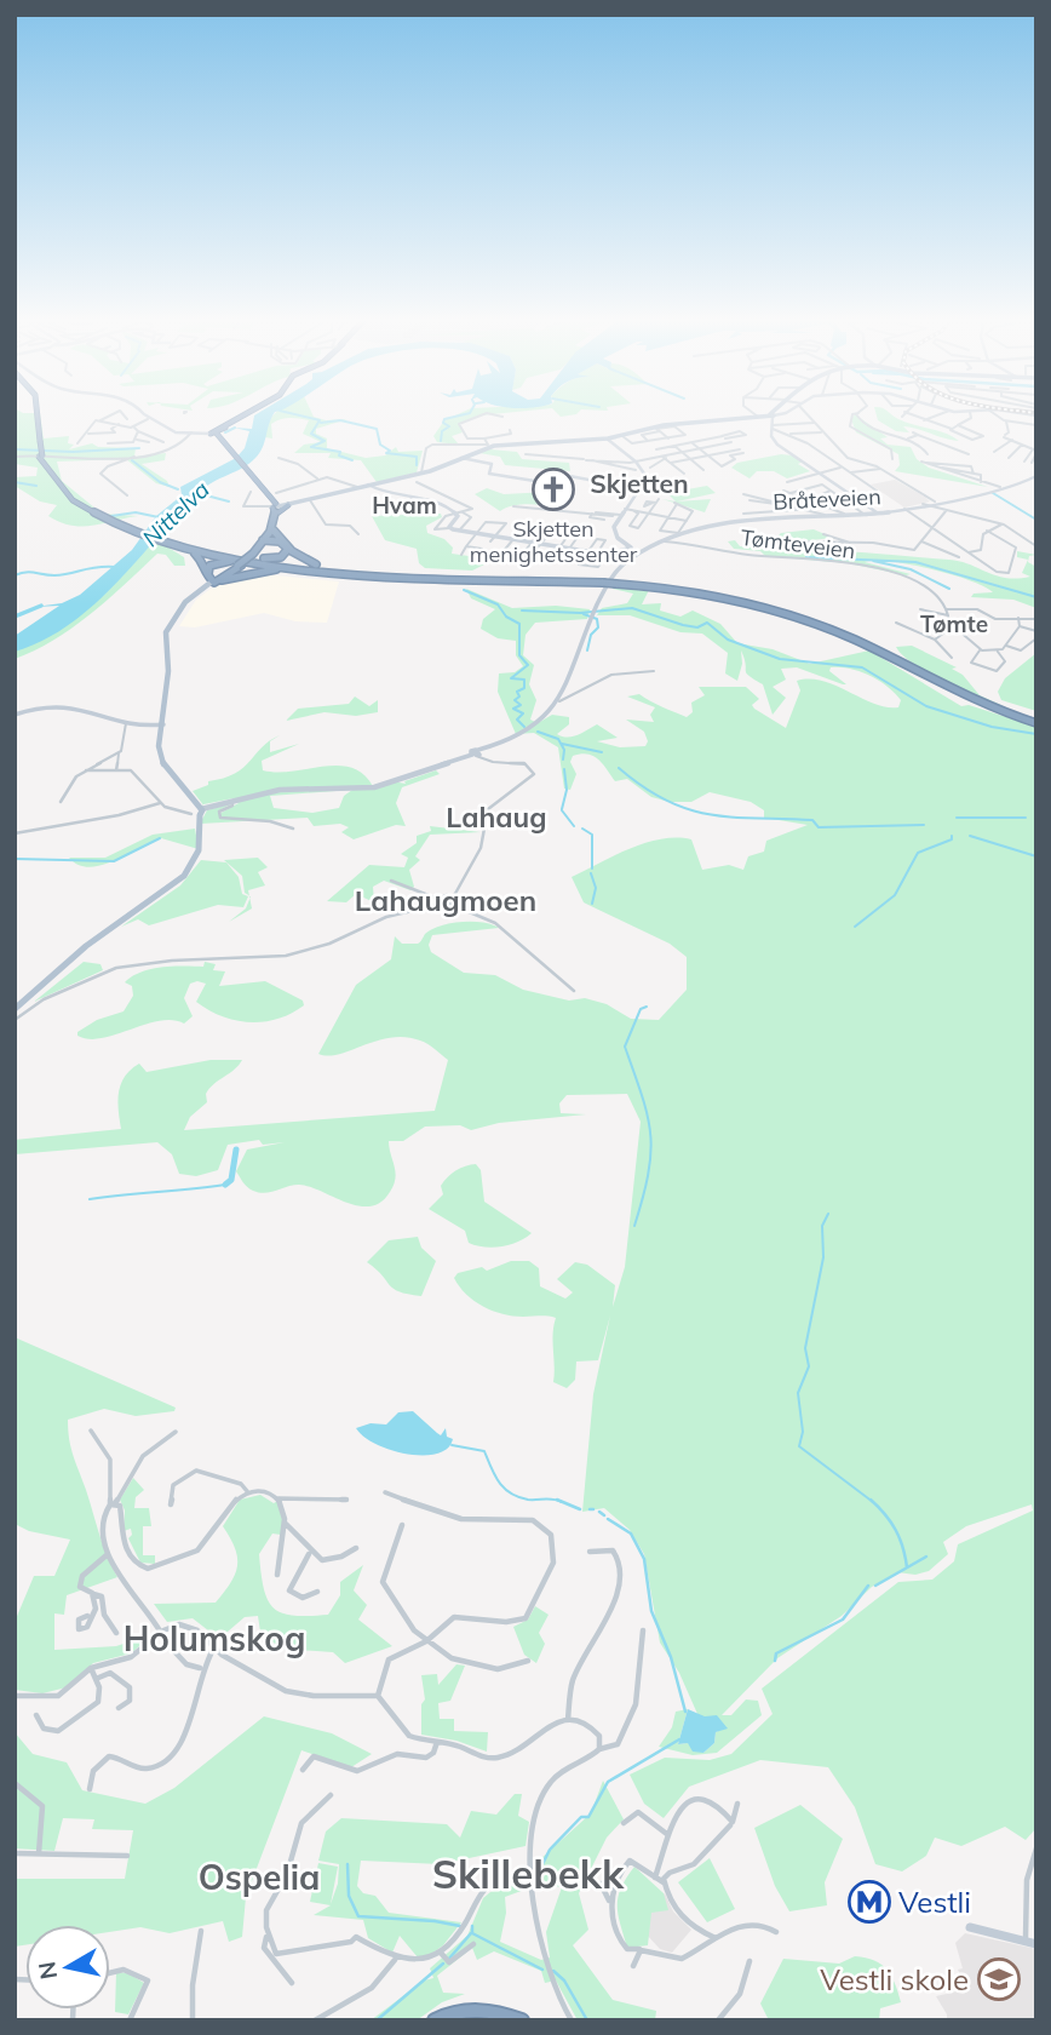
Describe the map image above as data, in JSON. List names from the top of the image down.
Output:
{
  "streets": {
    "main road": ["Bråteveien"],
    "street": ["Tømteveien"]
  },
  "crossings": [
    ["Bråteveien", "Tømteveien"]
  ],
  "districts": [
    "Skjetten",
    "Hvam",
    "Tømte",
    "Lahaug",
    "Lahaugmoen",
    "Holumskog",
    "Skillebekk",
    "Ospelia"
  ],
  "water": ["Nittelva"],
  "places": {
    "church": ["Skjetten menighetssenter"],
    "metro station": ["Vestli"],
    "school or university": ["Vestli skole"]
  },
  "north": "left"
}
